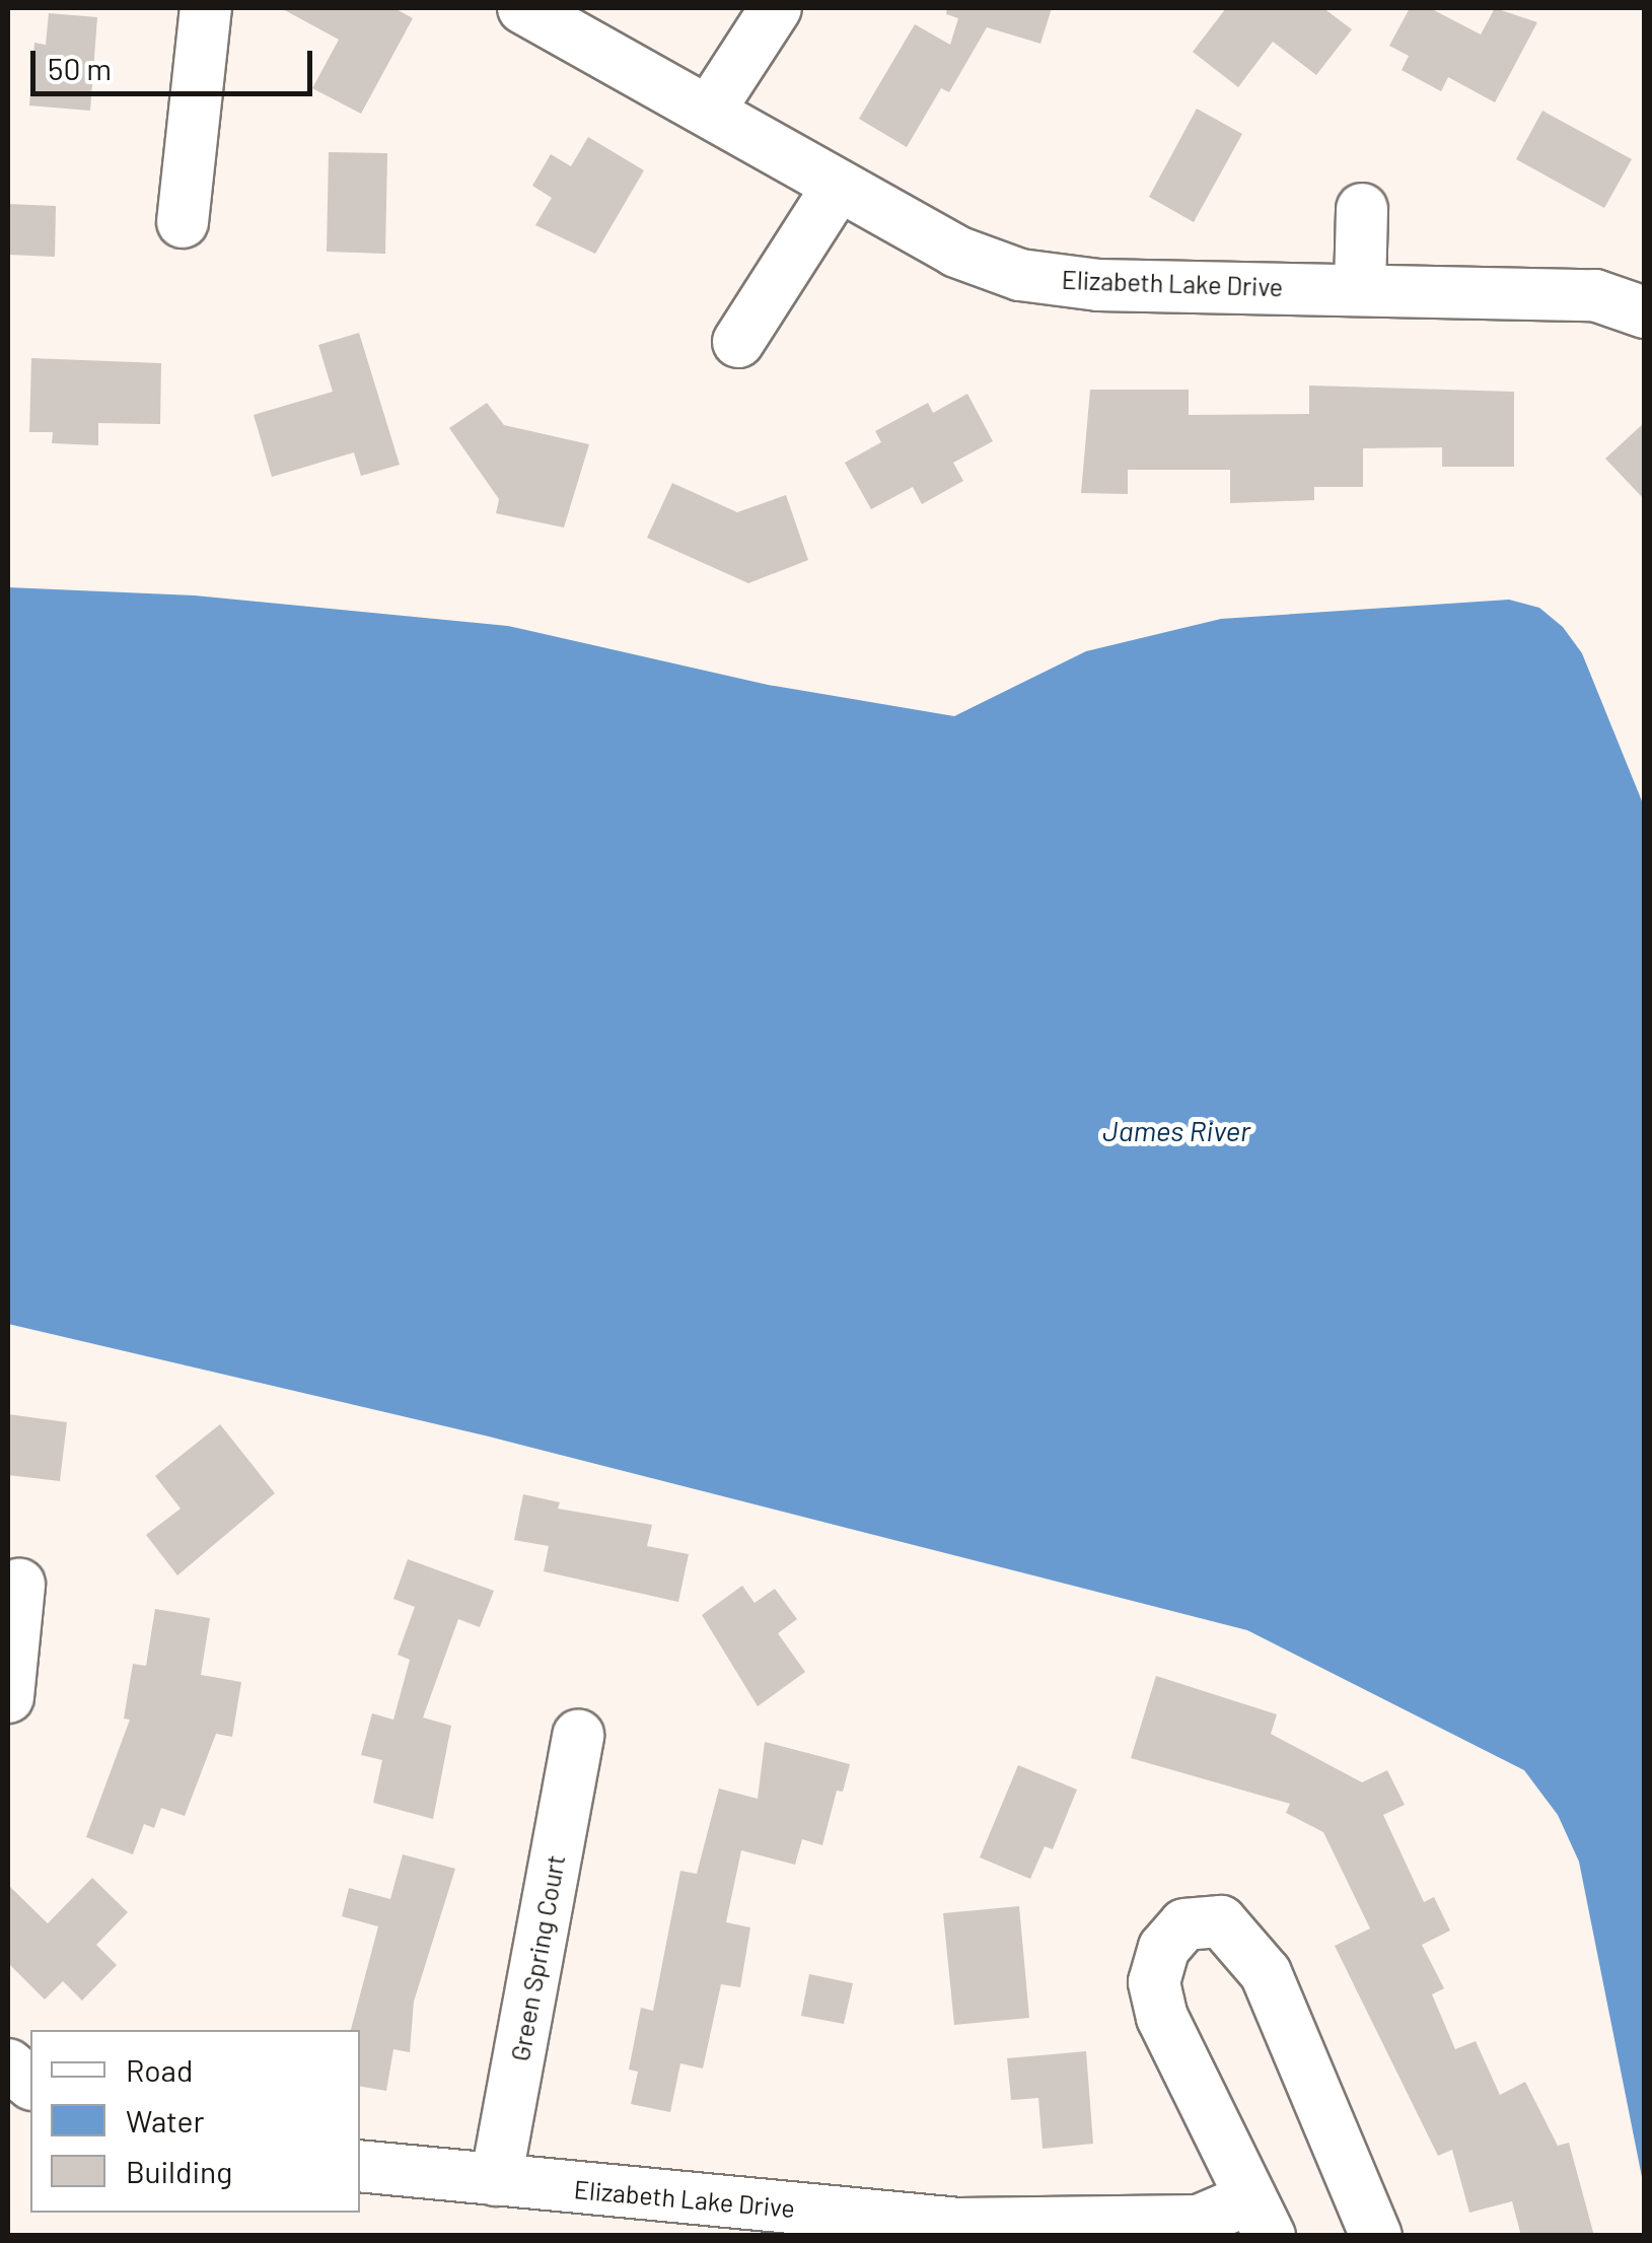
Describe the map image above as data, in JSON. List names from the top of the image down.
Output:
{
  "streets": {
    "street": ["Elizabeth Lake Drive", "Green Spring Court"]
  },
  "crossings": [
    ["Elizabeth Lake Drive", "Green Spring Court"]
  ],
  "water": ["James River"],
  "legend": ["Road", "Water", "Building"],
  "scale_bar": "50 m"
}
